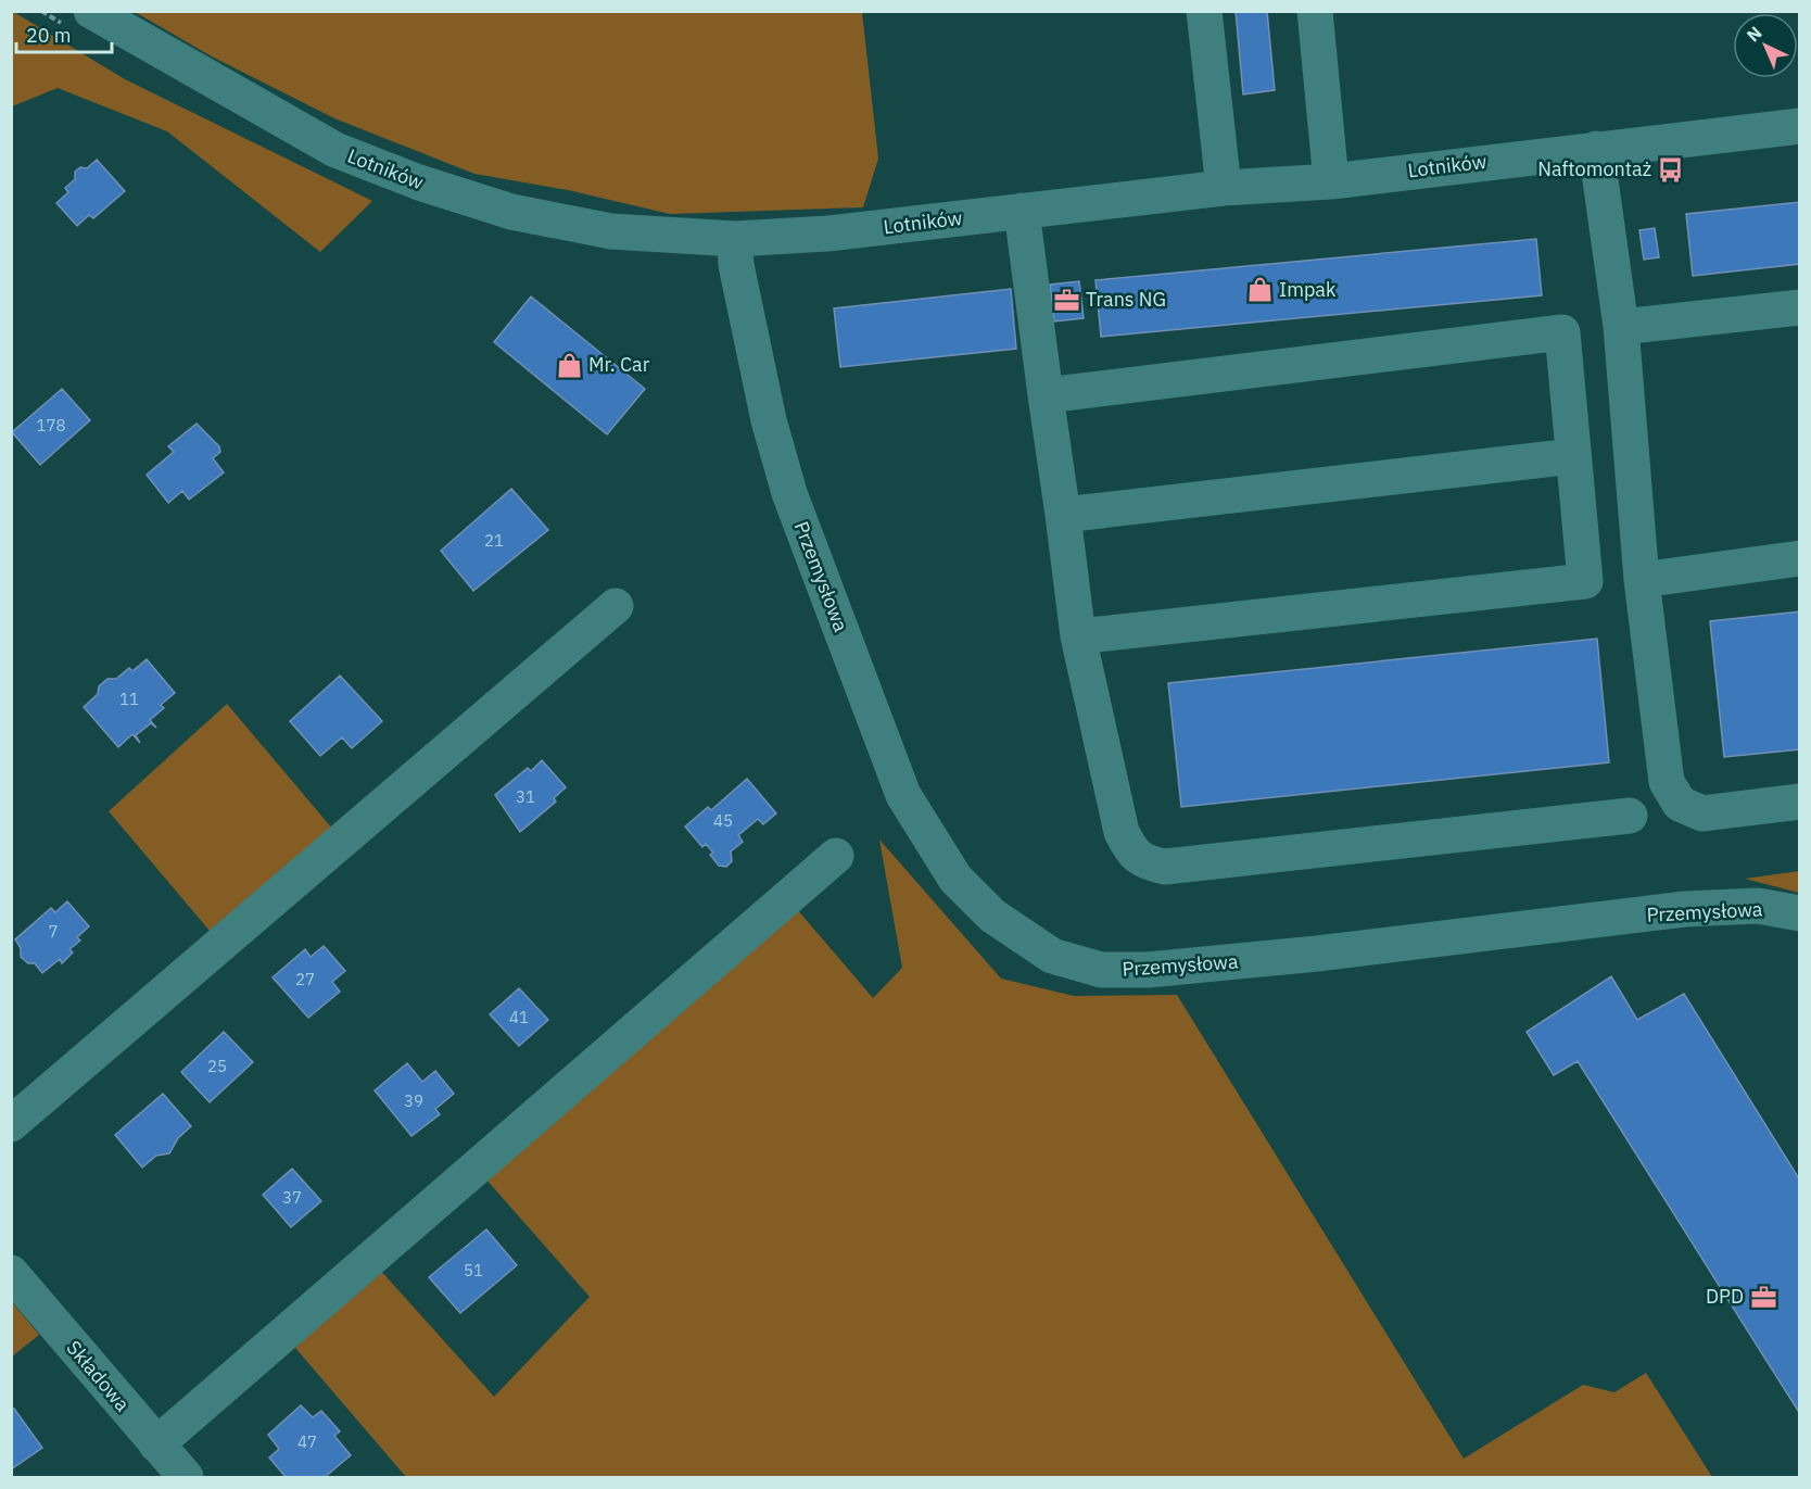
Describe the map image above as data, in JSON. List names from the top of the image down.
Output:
{
  "streets": {
    "street": ["Lotników", "Przemysłowa", "Składowa"]
  },
  "crossings": [
    ["Lotników", "Przemysłowa"]
  ],
  "places": {
    "bus stop": ["Naftomontaż"],
    "shop": ["Impak", "Mr. Car"],
    "office": ["Trans NG", "DPD"]
  },
  "house_numbers": [
    "178",
    "21",
    "11",
    "31",
    "45",
    "7",
    "27",
    "41",
    "25",
    "39",
    "37",
    "51",
    "47"
  ],
  "scale_bar": "20 m",
  "north": "top left"
}
